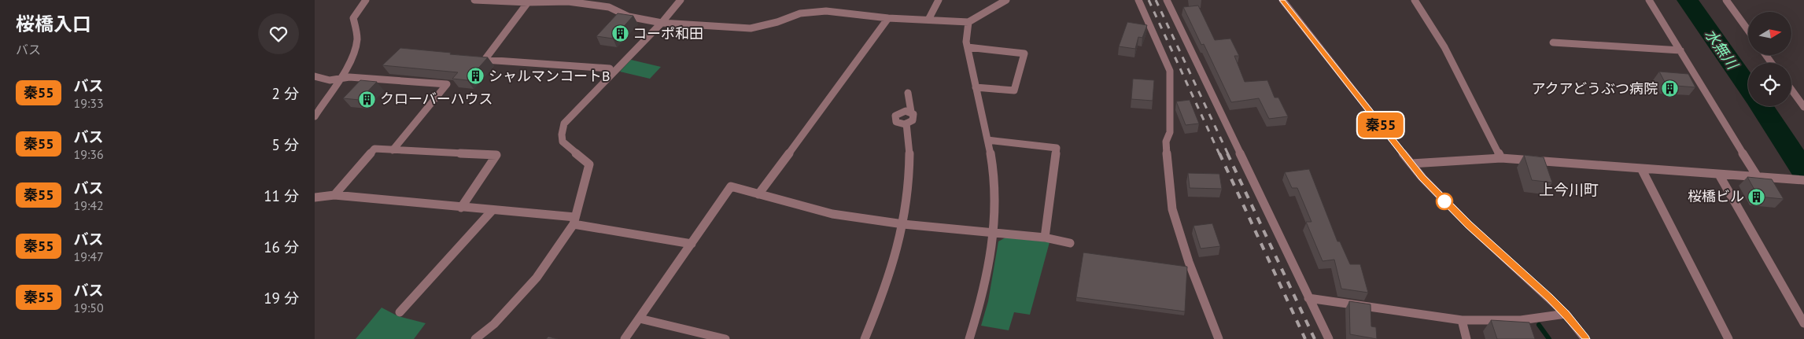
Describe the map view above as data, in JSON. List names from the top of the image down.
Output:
{
  "districts": ["上今川町"],
  "water": ["水無川"],
  "places": {
    "building": [
      "コーポ和田",
      "シャルマンコートB",
      "アクアどうぶつ病院",
      "クローバーハウス",
      "桜橋ビル"
    ]
  },
  "lines": ["bus line 秦55"],
  "north": "right",
  "page": {
    "heading": ["桜橋入口", "バス"],
    "on_map": "秦55",
    "list": [
      {
        "mark": "秦55",
        "name": "バス",
        "note": "19:33",
        "value": "2 分"
      },
      {
        "mark": "秦55",
        "name": "バス",
        "note": "19:36",
        "value": "5 分"
      },
      {
        "mark": "秦55",
        "name": "バス",
        "note": "19:42",
        "value": "11 分"
      },
      {
        "mark": "秦55",
        "name": "バス",
        "note": "19:47",
        "value": "16 分"
      },
      {
        "mark": "秦55",
        "name": "バス",
        "note": "19:50",
        "value": "19 分"
      }
    ]
  }
}
